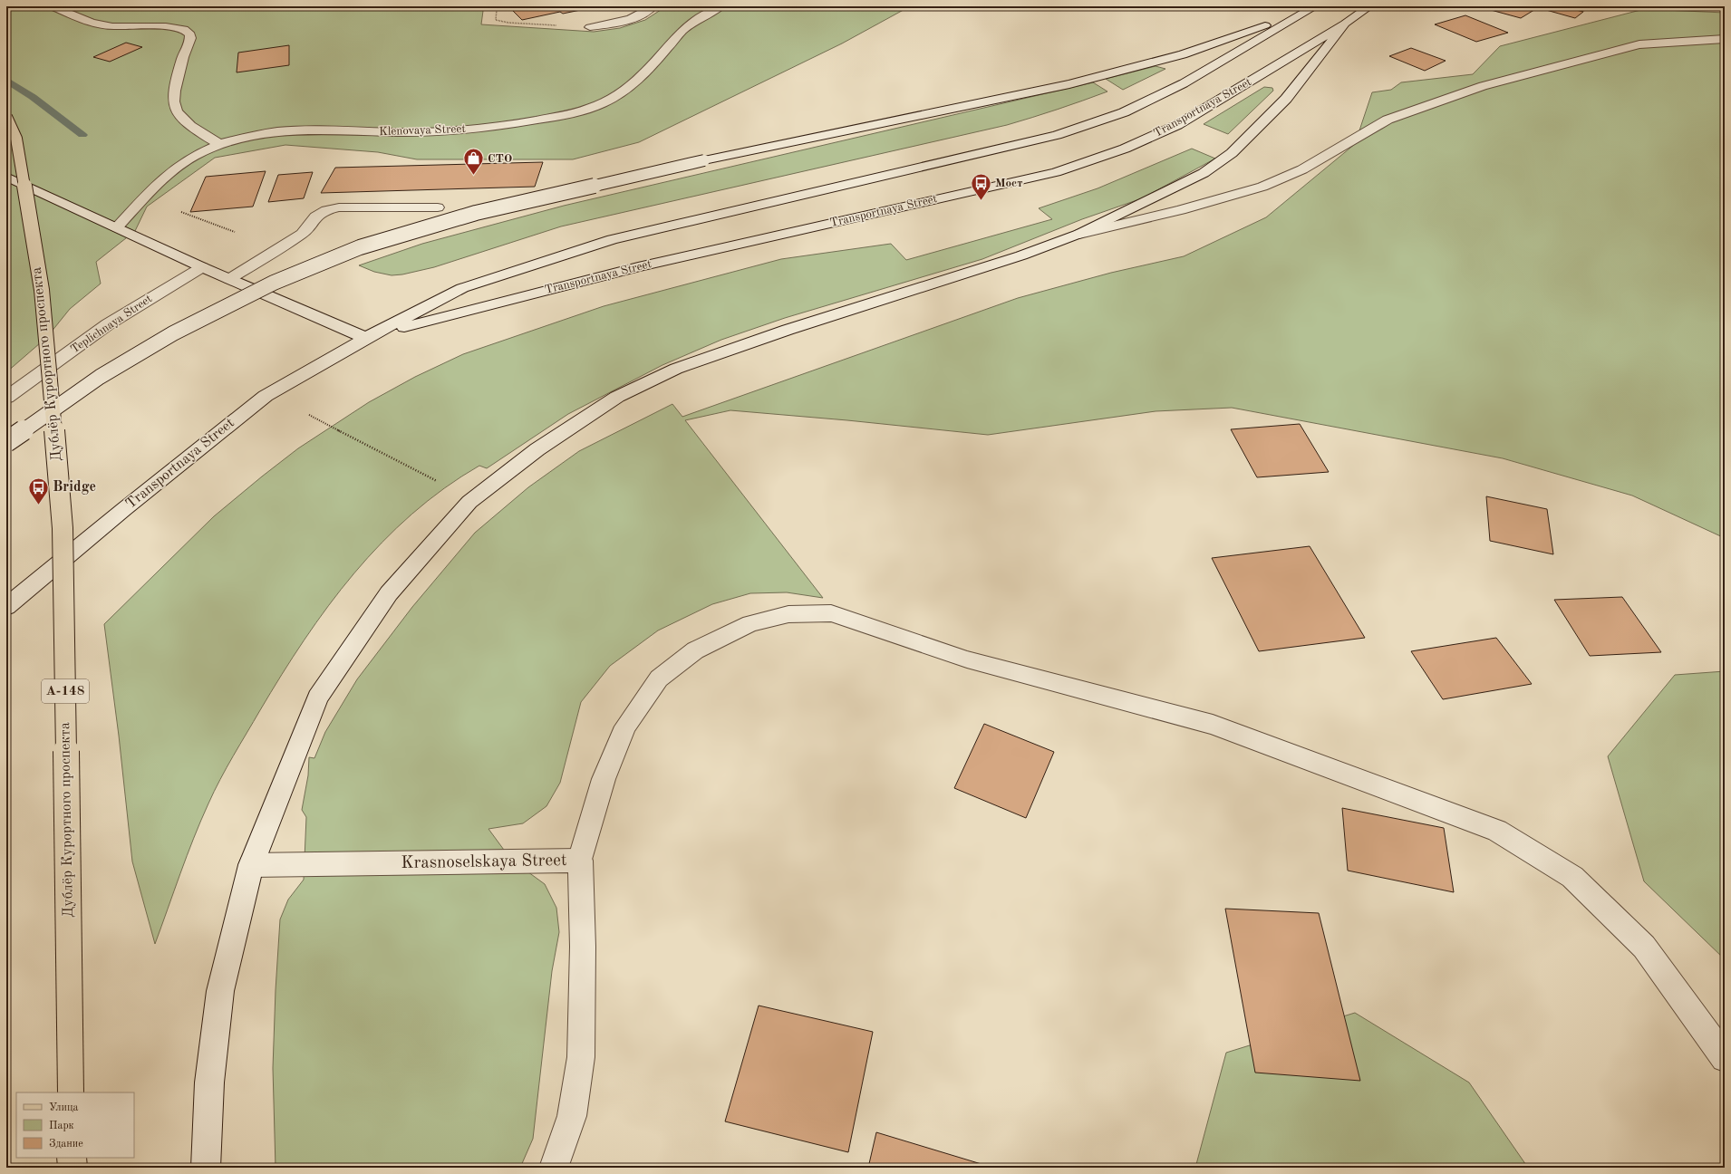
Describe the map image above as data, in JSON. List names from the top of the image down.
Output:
{
  "streets": {
    "main road": [
      "Transportnaya Street",
      "Klenovaya Street",
      "Teplichnaya Street",
      "Дублёр Курортного проспекта",
      "А-148",
      "Krasnoselskaya Street"
    ]
  },
  "places": {
    "shop": ["СТО"],
    "bus stop": ["Мост", "Bridge"]
  },
  "legend": ["Улица", "Парк", "Здание"]
}
